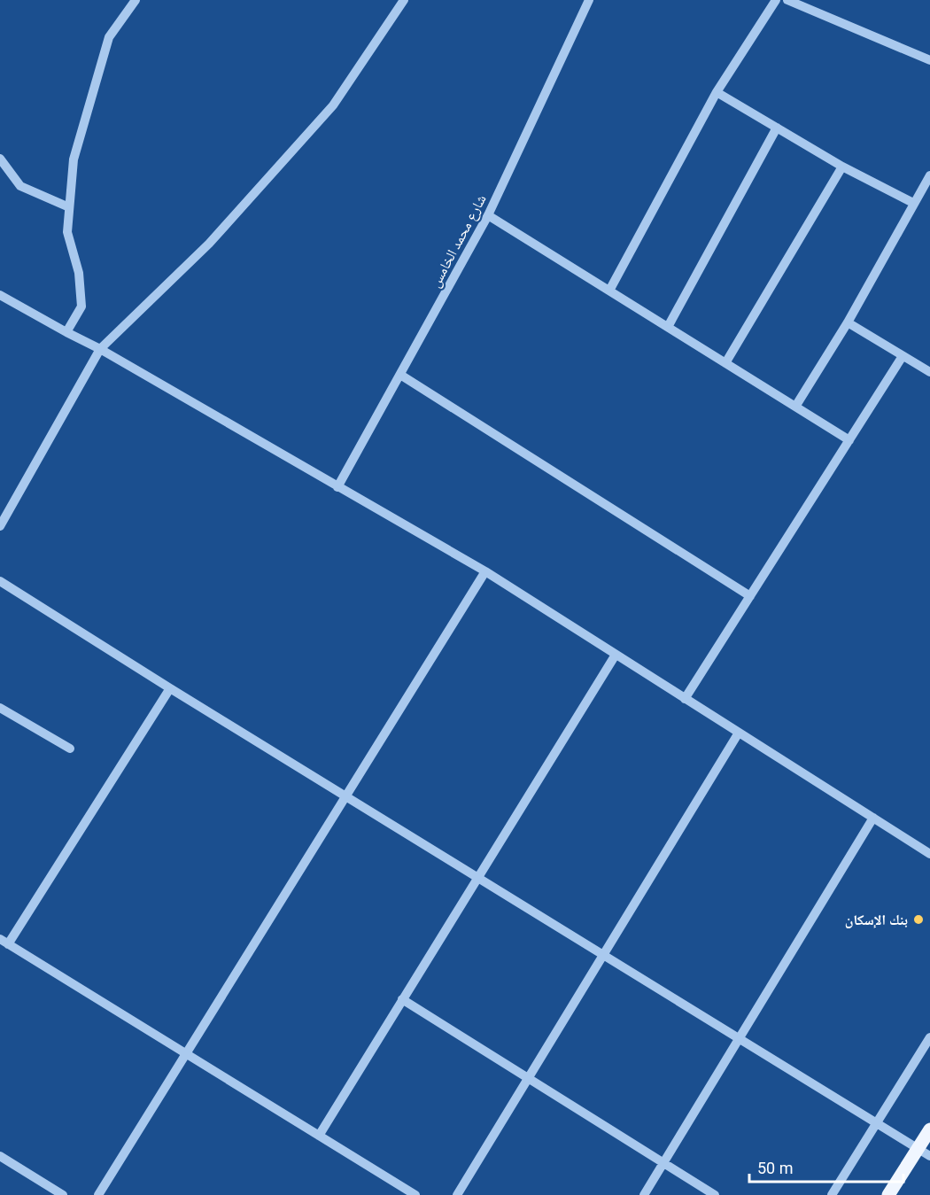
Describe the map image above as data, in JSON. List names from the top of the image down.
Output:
{
  "streets": {
    "street": ["شارع محمد الخامس"]
  },
  "places": ["بنك الإسكان"],
  "scale_bar": "50 m"
}
